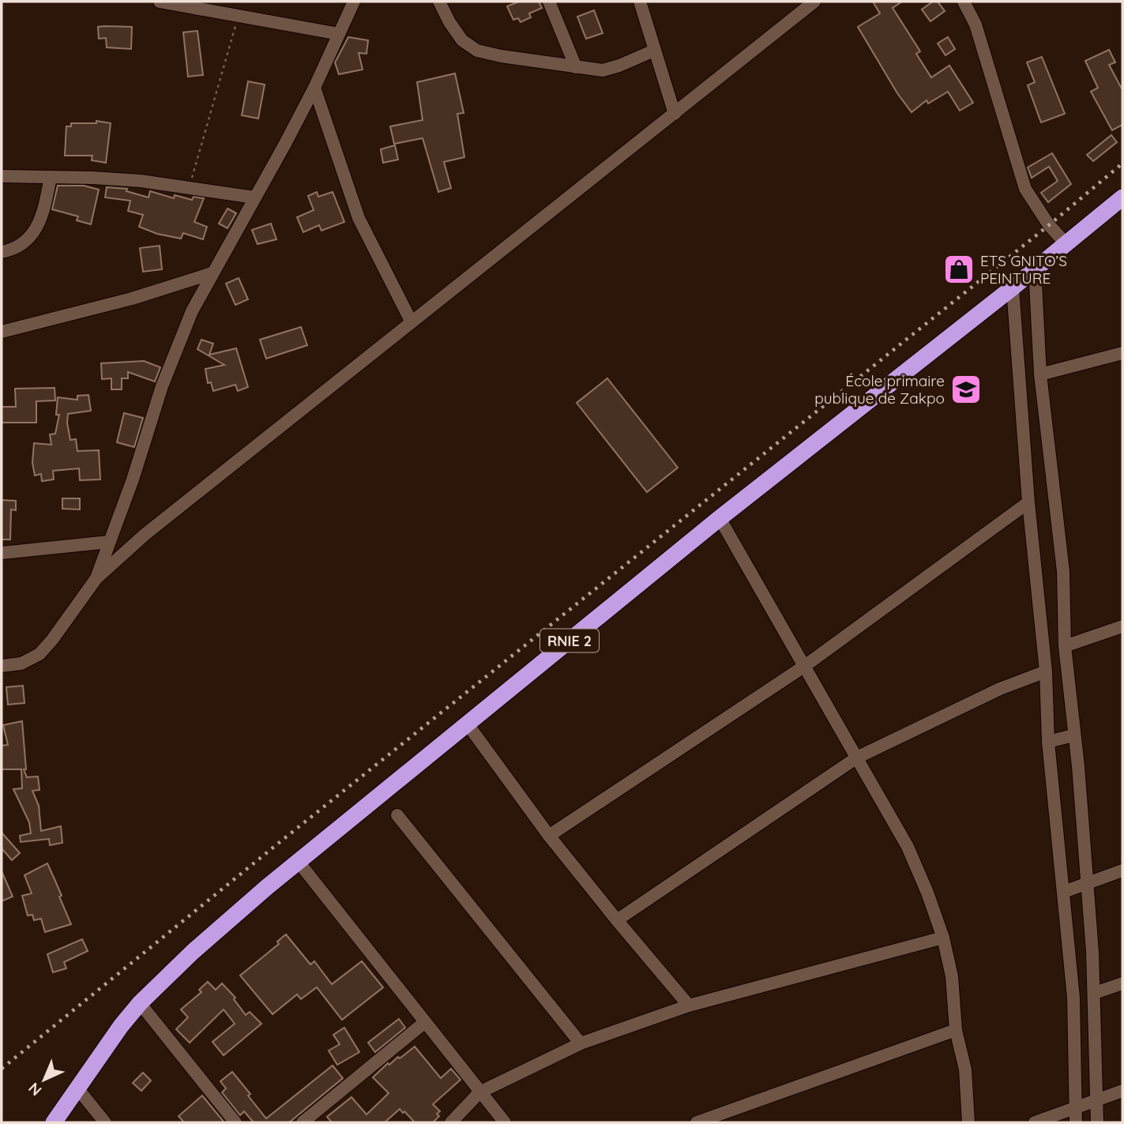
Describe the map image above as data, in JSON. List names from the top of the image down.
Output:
{
  "streets": {
    "highway": ["RNIE 2"]
  },
  "places": {
    "shop": ["ETS GNITO’S PEINTURE"],
    "school or university": ["École primaire publique de Zakpo"]
  },
  "north": "bottom left"
}
